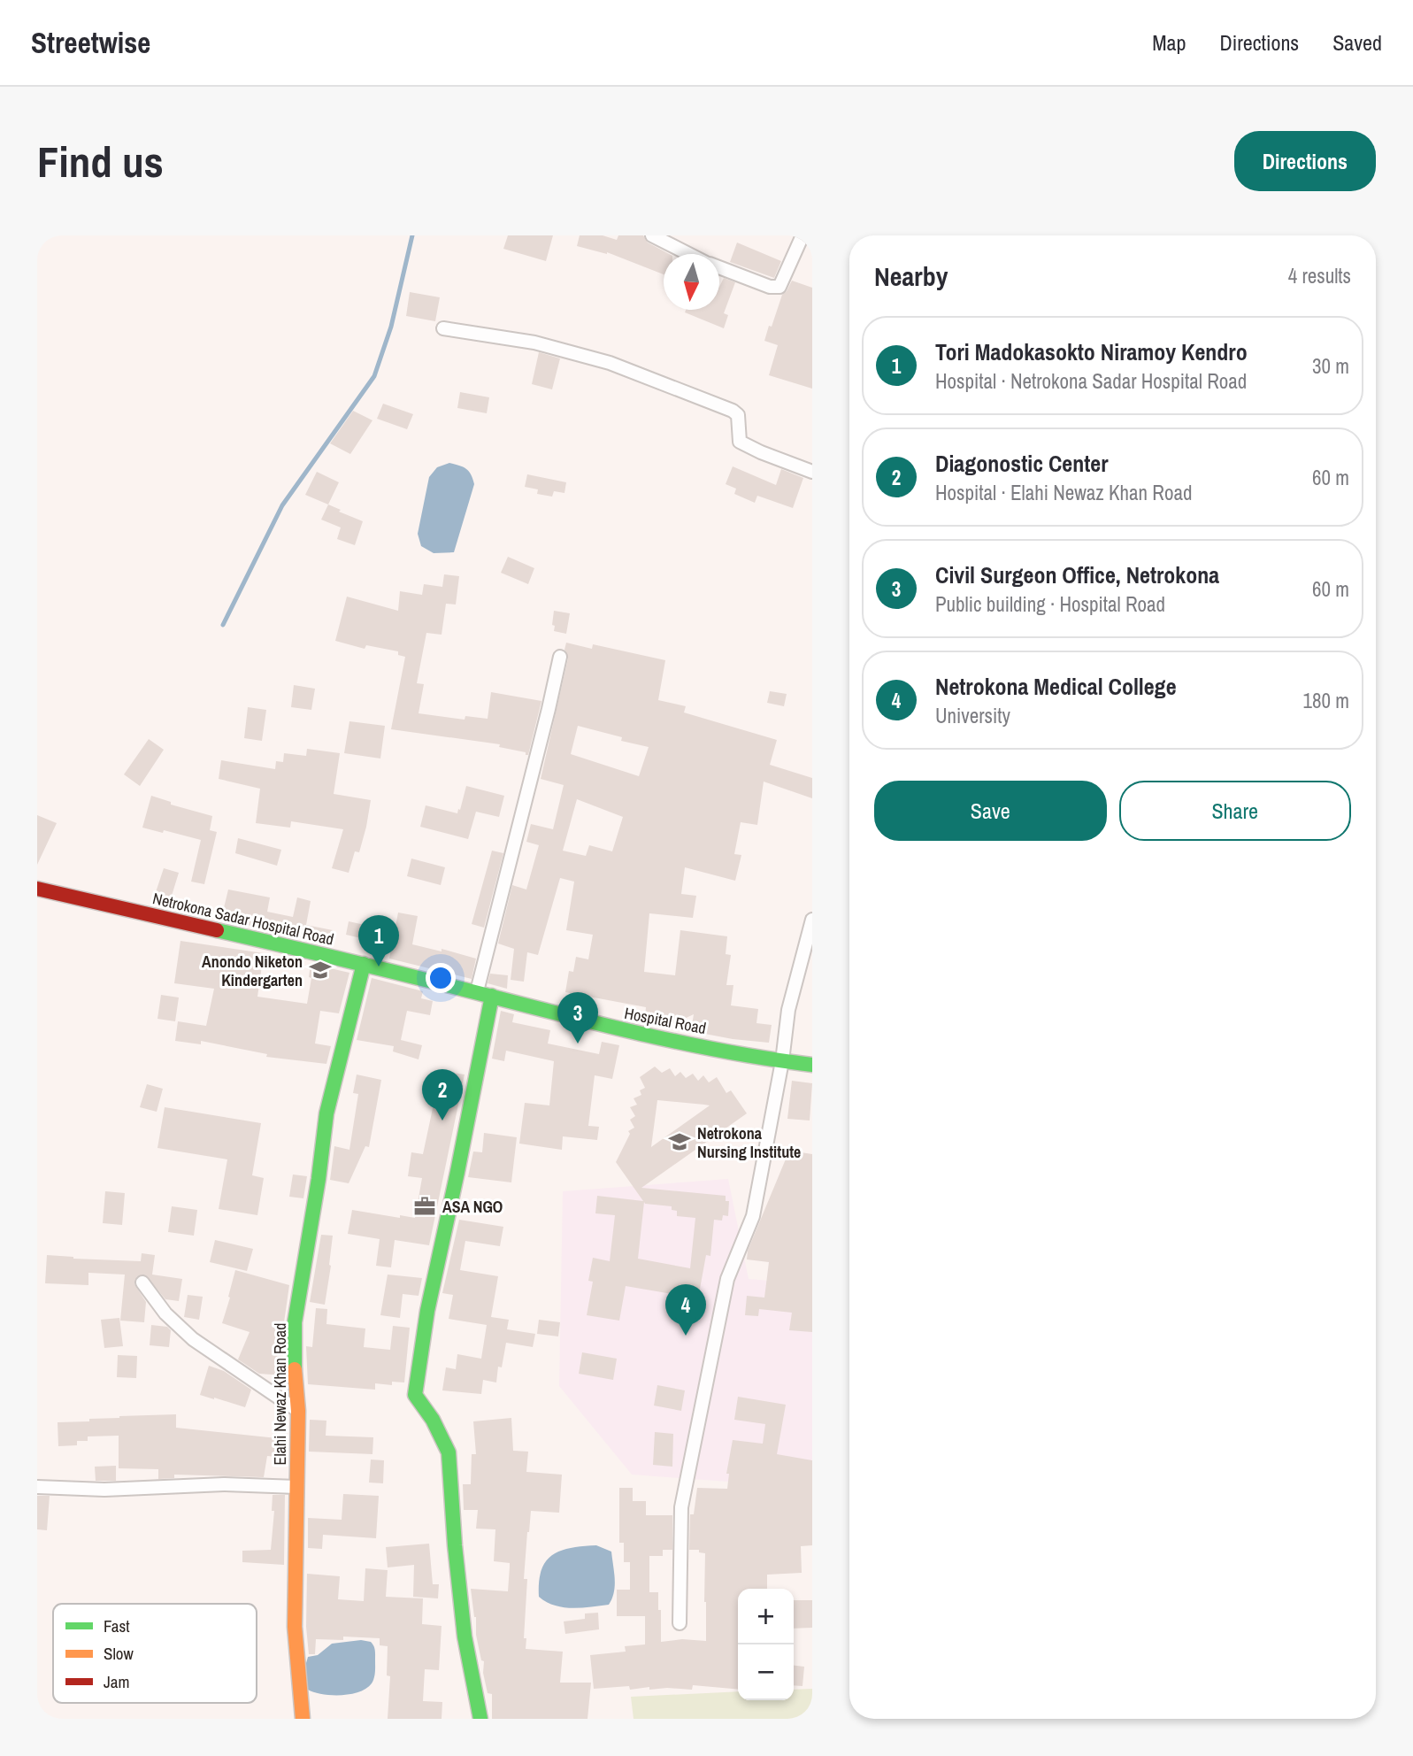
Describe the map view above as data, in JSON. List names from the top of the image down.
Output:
{
  "streets": {
    "street": ["Netrokona Sadar Hospital Road", "Hospital Road", "Elahi Newaz Khan Road"]
  },
  "crossings": [
    ["Netrokona Sadar Hospital Road", "Hospital Road"],
    ["Netrokona Sadar Hospital Road", "Elahi Newaz Khan Road"]
  ],
  "places": {
    "school or university": ["Anondo Niketon Kindergarten", "Netrokona Nursing Institute"],
    "office": ["ASA NGO"]
  },
  "legend": ["Fast", "Slow", "Jam"],
  "north": "bottom",
  "page": {
    "header": "Streetwise",
    "nav": ["Map", "Directions", "Saved"],
    "buttons": [
      "Directions",
      ["Save", "Share"]
    ],
    "title": "Find us",
    "heading": ["Nearby", "4 results"],
    "list": [
      {
        "mark": "1",
        "name": "Tori Madokasokto Niramoy Kendro",
        "note": "Hospital · Netrokona Sadar Hospital Road",
        "value": "30 m"
      },
      {
        "mark": "2",
        "name": "Diagonostic Center",
        "note": "Hospital · Elahi Newaz Khan Road",
        "value": "60 m"
      },
      {
        "mark": "3",
        "name": "Civil Surgeon Office, Netrokona",
        "note": "Public building · Hospital Road",
        "value": "60 m"
      },
      {
        "mark": "4",
        "name": "Netrokona Medical College",
        "note": "University",
        "value": "180 m"
      }
    ],
    "pins": [
      "1",
      "3",
      "2",
      "4"
    ],
    "map_buttons": ["+", "−"]
  }
}
